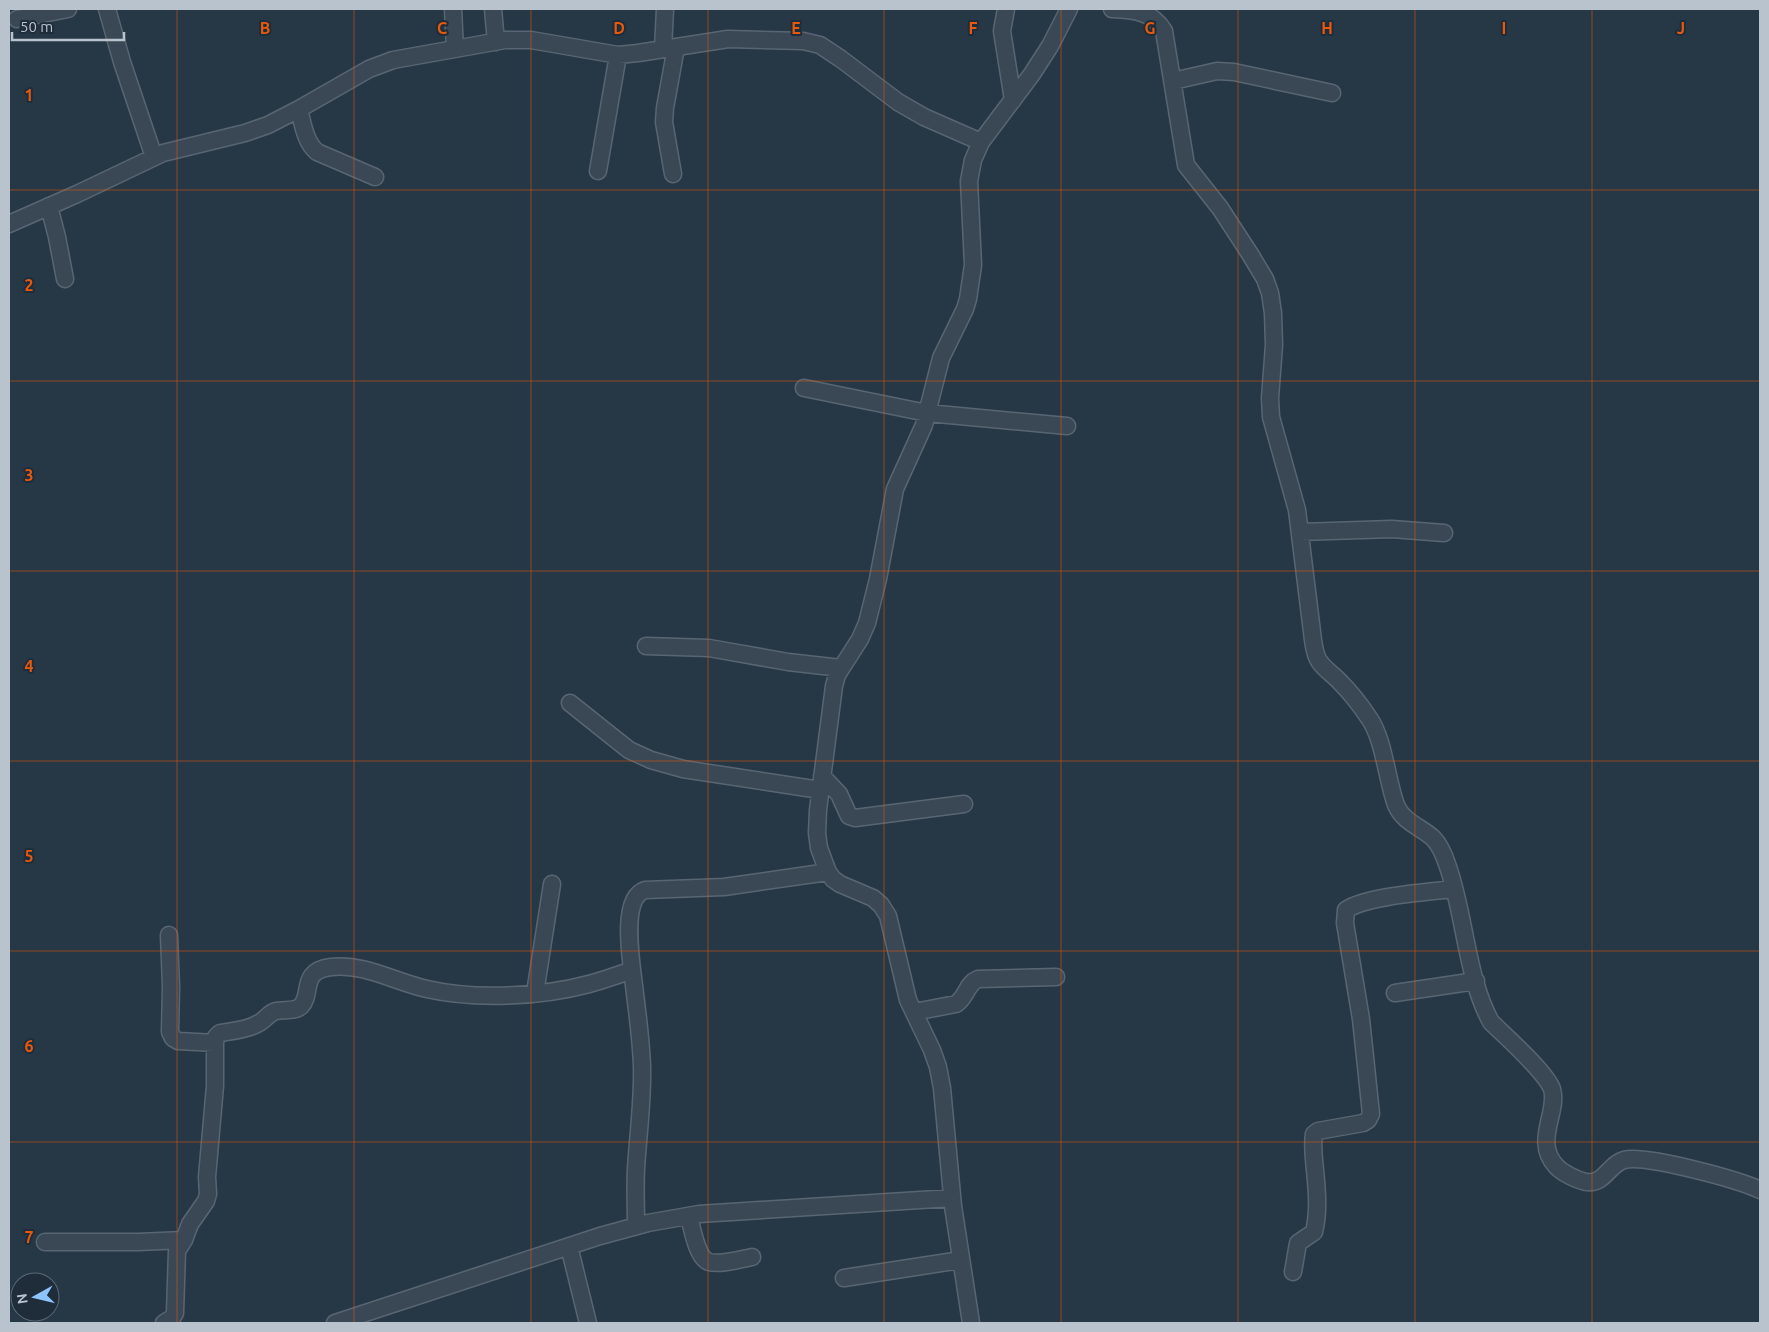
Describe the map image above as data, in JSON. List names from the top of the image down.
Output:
{
  "scale_bar": "50 m",
  "north": "left",
  "grid": {
    "columns": [
      "B",
      "C",
      "D",
      "E",
      "F",
      "G",
      "H",
      "I",
      "J"
    ],
    "rows": [
      "1",
      "2",
      "3",
      "4",
      "5",
      "6",
      "7"
    ]
  }
}
